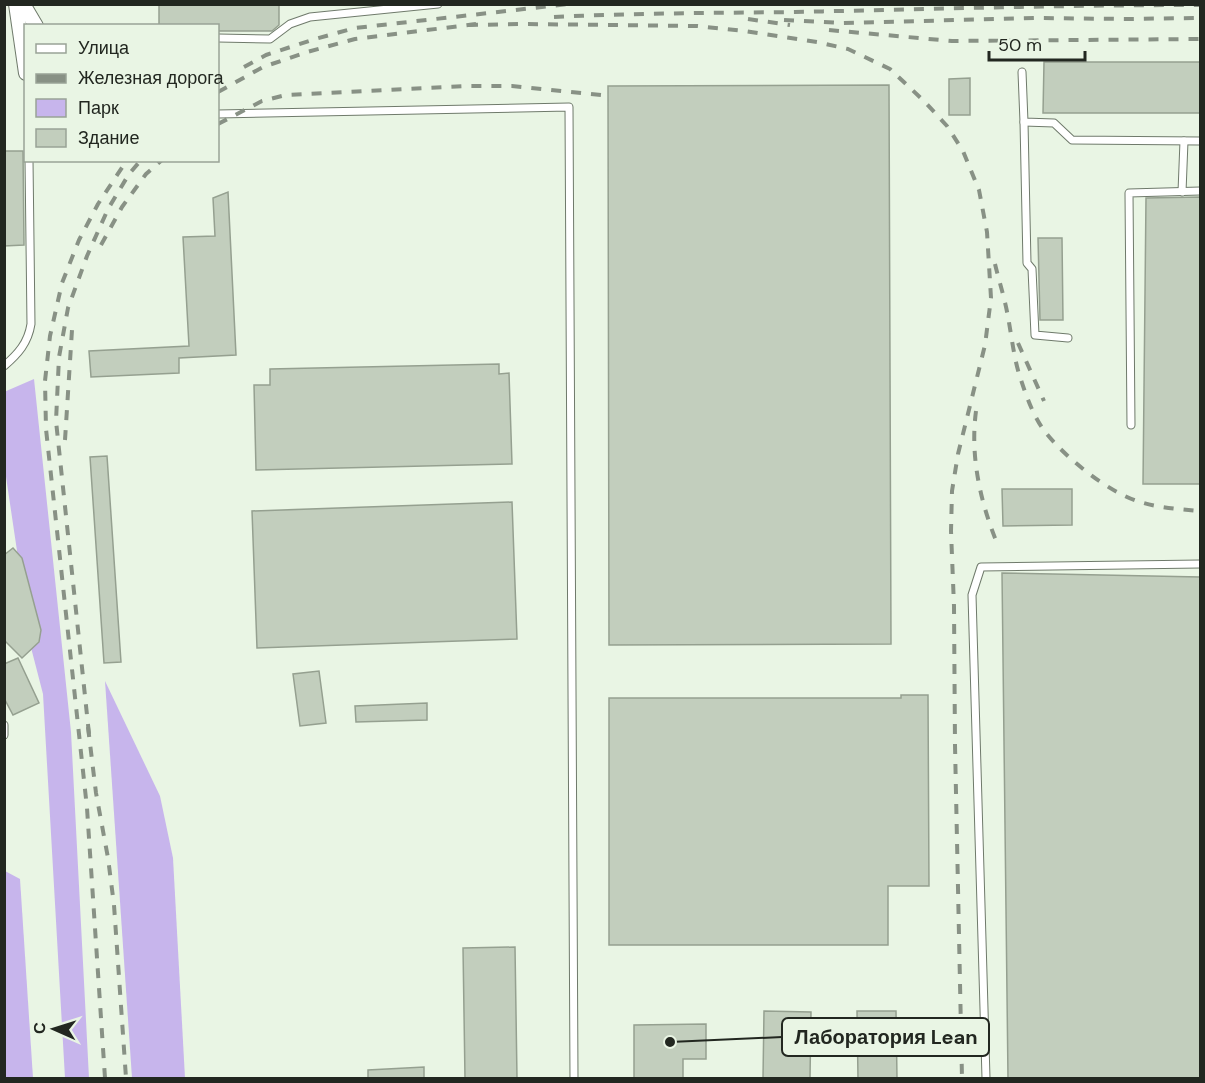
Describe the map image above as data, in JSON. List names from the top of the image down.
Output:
{
  "places": ["Лаборатория Lean"],
  "legend": [
    "Улица",
    "Железная дорога",
    "Парк",
    "Здание"
  ],
  "scale_bar": "50 m",
  "north": "left"
}
